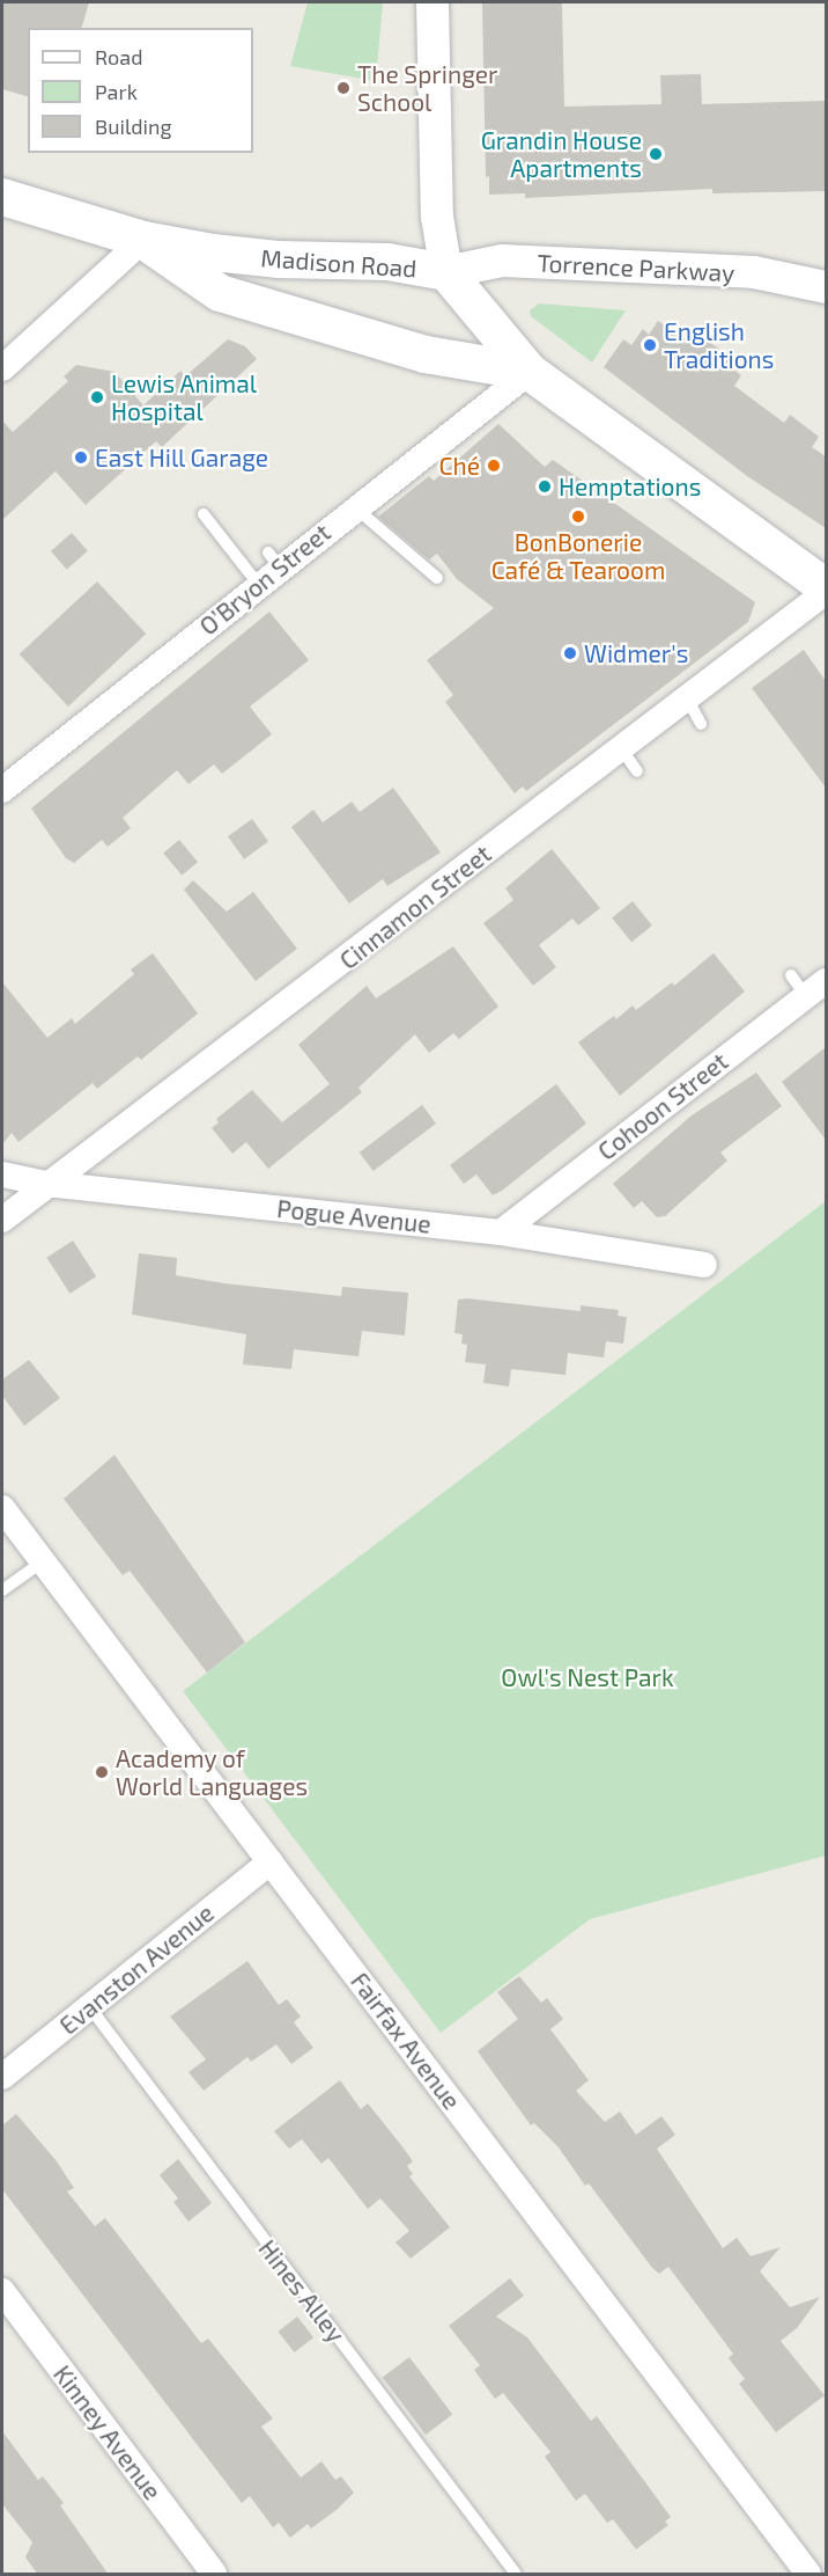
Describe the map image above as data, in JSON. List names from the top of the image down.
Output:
{
  "streets": {
    "main road": ["Madison Road"],
    "street": [
      "Torrence Parkway",
      "O’Bryon Street",
      "Cinnamon Street",
      "Cohoon Street",
      "Pogue Avenue",
      "Evanston Avenue",
      "Fairfax Avenue",
      "Kinney Avenue"
    ],
    "lane": ["Hines Alley"]
  },
  "crossings": [
    ["Madison Road", "Torrence Parkway"],
    ["Madison Road", "O’Bryon Street"],
    ["Madison Road", "Cinnamon Street"],
    ["Cinnamon Street", "Pogue Avenue"],
    ["Cohoon Street", "Pogue Avenue"],
    ["Evanston Avenue", "Fairfax Avenue"],
    ["Evanston Avenue", "Hines Alley"]
  ],
  "parks": ["Owl's Nest Park"],
  "places": [
    "The Springer School",
    "Grandin House Apartments",
    "English Traditions",
    "Lewis Animal Hospital",
    "East Hill Garage",
    "Ché",
    "Hemptations",
    "BonBonerie Café & Tearoom",
    "Widmer's",
    "Academy of World Languages"
  ],
  "legend": ["Road", "Park", "Building"]
}
